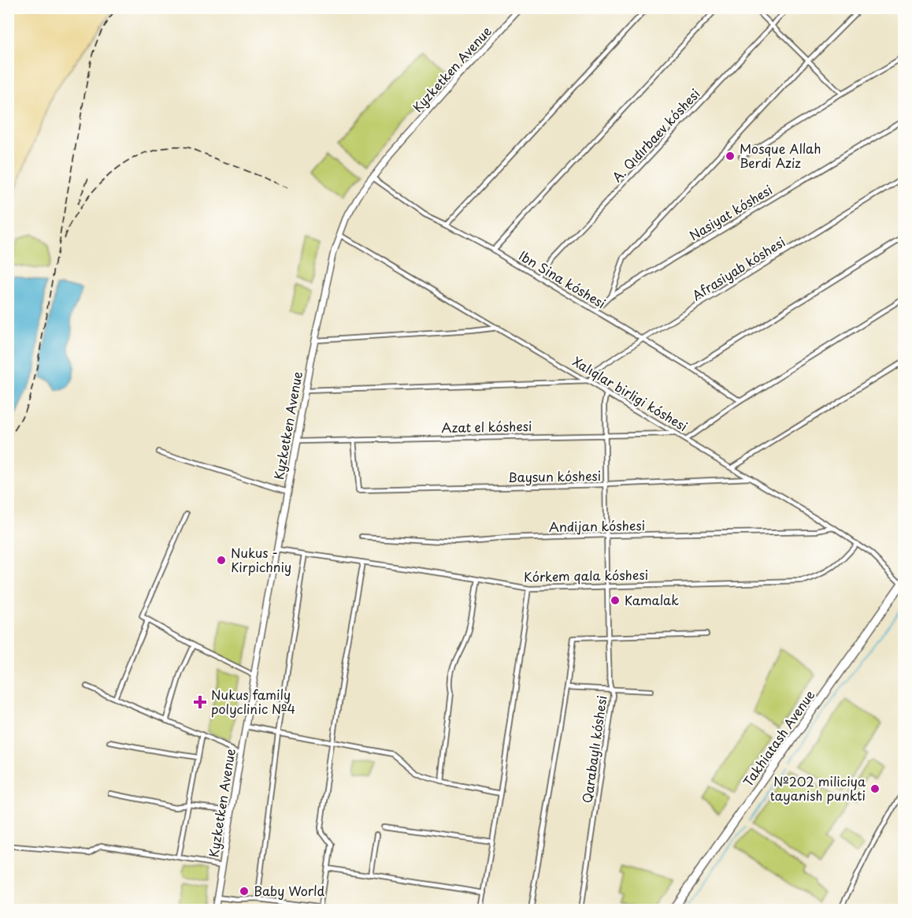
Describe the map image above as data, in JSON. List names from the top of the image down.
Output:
{
  "streets": {
    "highway": ["Takhiatash Avenue"],
    "street": [
      "Kyzketken Avenue",
      "A. Qıdırbaev kóshesi",
      "Nasiyat kóshesi",
      "Afrasiyab kóshesi",
      "Ibn Sina kóshesi",
      "Xalıqlar birligi kóshesi",
      "Azat el kóshesi",
      "Baysun kóshesi",
      "Andijan kóshesi",
      "Kórkem qala kóshesi",
      "Qarabaylı kóshesi"
    ]
  },
  "crossings": [
    ["Kyzketken Avenue", "Ibn Sina kóshesi"],
    ["Kyzketken Avenue", "Xalıqlar birligi kóshesi"],
    ["Kyzketken Avenue", "Azat el kóshesi"],
    ["Kyzketken Avenue", "Kórkem qala kóshesi"],
    ["A. Qıdırbaev kóshesi", "Ibn Sina kóshesi"],
    ["Nasiyat kóshesi", "Ibn Sina kóshesi"],
    ["Afrasiyab kóshesi", "Ibn Sina kóshesi"],
    ["Afrasiyab kóshesi", "Xalıqlar birligi kóshesi"],
    ["Xalıqlar birligi kóshesi", "Azat el kóshesi"],
    ["Xalıqlar birligi kóshesi", "Baysun kóshesi"],
    ["Xalıqlar birligi kóshesi", "Andijan kóshesi"],
    ["Xalıqlar birligi kóshesi", "Kórkem qala kóshesi"],
    ["Xalıqlar birligi kóshesi", "Takhiatash Avenue"],
    ["Xalıqlar birligi kóshesi", "Qarabaylı kóshesi"],
    ["Azat el kóshesi", "Baysun kóshesi"],
    ["Azat el kóshesi", "Qarabaylı kóshesi"],
    ["Baysun kóshesi", "Qarabaylı kóshesi"],
    ["Andijan kóshesi", "Qarabaylı kóshesi"],
    ["Kórkem qala kóshesi", "Qarabaylı kóshesi"]
  ],
  "places": {
    "other": [
      "Mosque Allah Berdi Aziz",
      "Nukus - Kirpichniy",
      "Kamalak",
      "№202 miliciya tayanish punkti",
      "Baby World"
    ],
    "health": ["Nukus family polyclinic №4"]
  }
}
